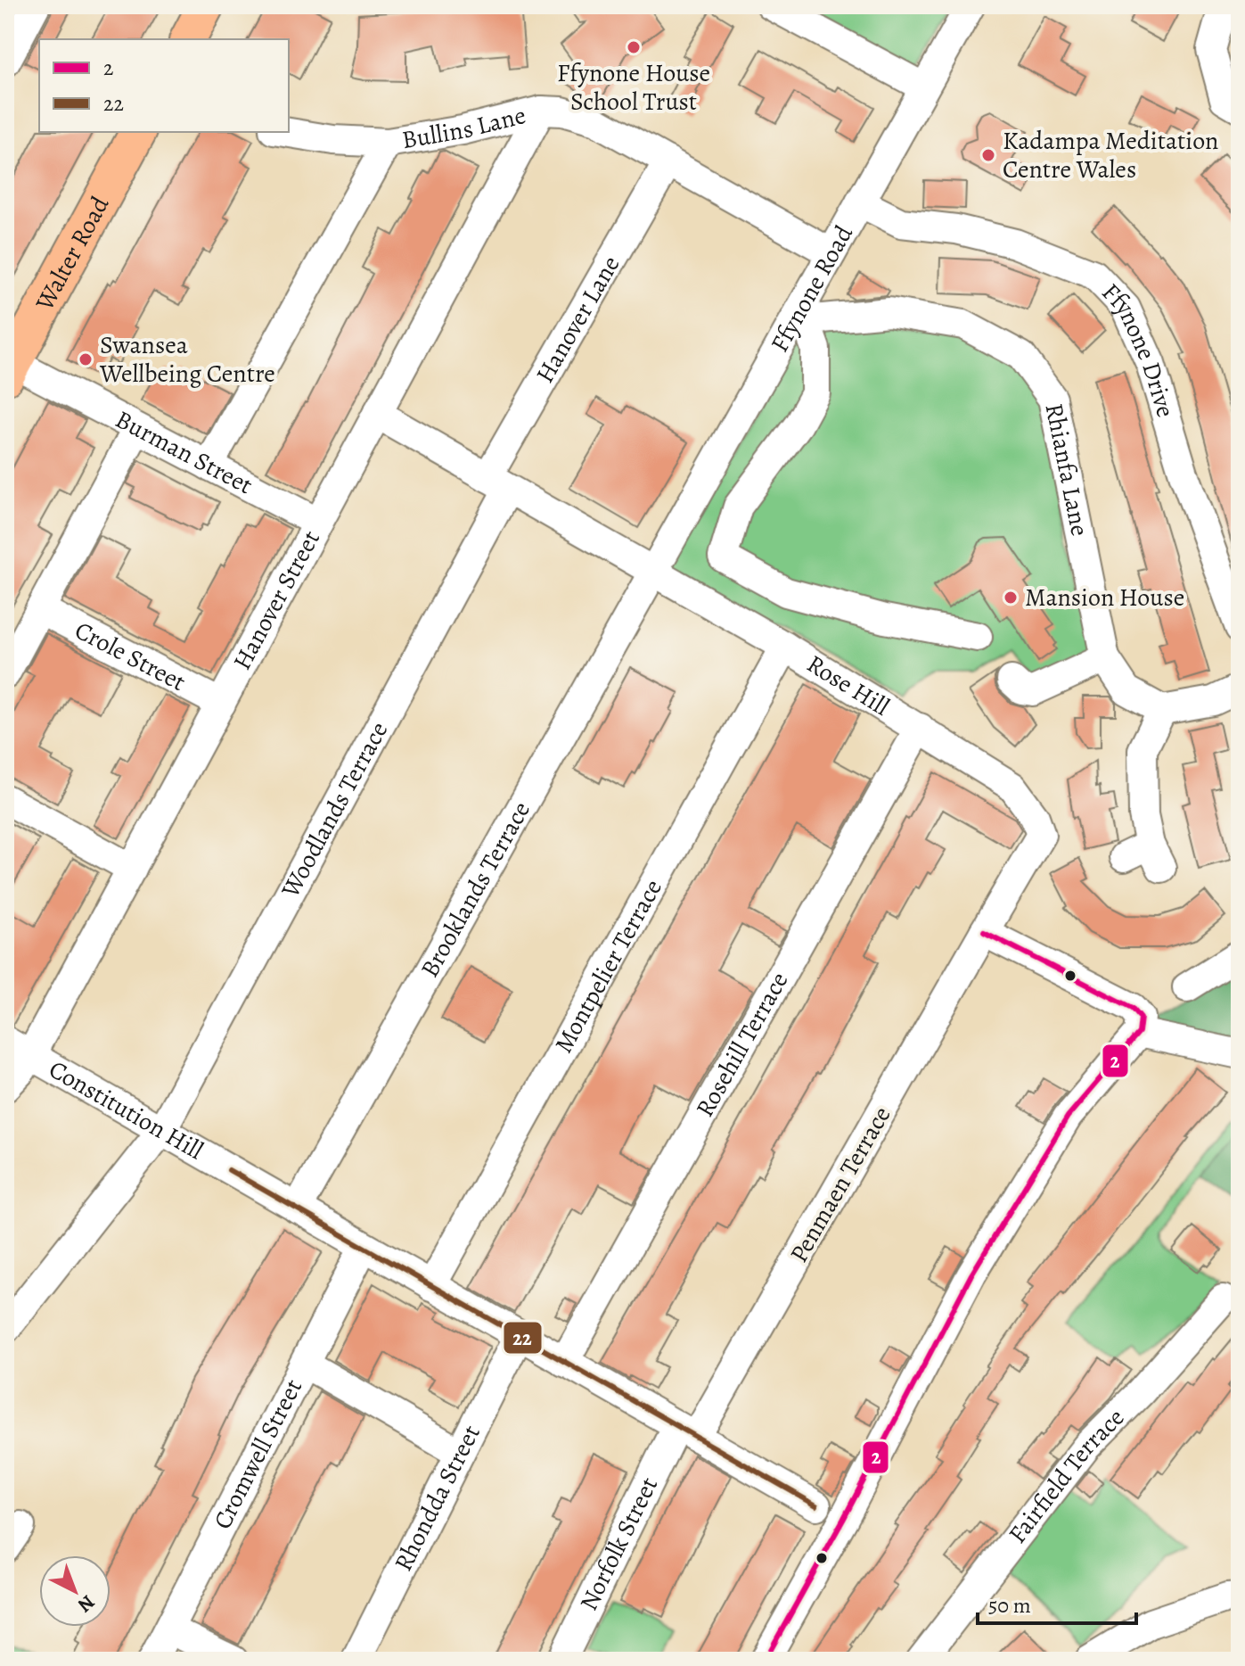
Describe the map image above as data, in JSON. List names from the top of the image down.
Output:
{
  "streets": {
    "main road": ["Walter Road"],
    "street": [
      "Bullins Lane",
      "Ffynone Road",
      "Hanover Lane",
      "Ffynone Drive",
      "Burman Street",
      "Rhianfa Lane",
      "Hanover Street",
      "Crole Street",
      "Rose Hill",
      "Woodlands Terrace",
      "Brooklands Terrace",
      "Montpelier Terrace",
      "Rosehill Terrace",
      "Constitution Hill",
      "Penmaen Terrace",
      "Cromwell Street",
      "Fairfield Terrace",
      "Rhondda Street",
      "Norfolk Street"
    ]
  },
  "crossings": [
    ["Bullins Lane", "Ffynone Road"],
    ["Bullins Lane", "Hanover Lane"],
    ["Bullins Lane", "Hanover Street"],
    ["Walter Road", "Burman Street"],
    ["Ffynone Road", "Ffynone Drive"],
    ["Ffynone Road", "Rhianfa Lane"],
    ["Ffynone Road", "Rose Hill"],
    ["Ffynone Road", "Brooklands Terrace"],
    ["Hanover Lane", "Rose Hill"],
    ["Hanover Lane", "Woodlands Terrace"],
    ["Burman Street", "Hanover Street"],
    ["Hanover Street", "Crole Street"],
    ["Hanover Street", "Rose Hill"],
    ["Hanover Street", "Constitution Hill"],
    ["Rose Hill", "Woodlands Terrace"],
    ["Rose Hill", "Brooklands Terrace"],
    ["Rose Hill", "Montpelier Terrace"],
    ["Rose Hill", "Rosehill Terrace"],
    ["Rose Hill", "Penmaen Terrace"],
    ["Woodlands Terrace", "Constitution Hill"],
    ["Brooklands Terrace", "Constitution Hill"],
    ["Montpelier Terrace", "Constitution Hill"],
    ["Rosehill Terrace", "Constitution Hill"],
    ["Constitution Hill", "Penmaen Terrace"],
    ["Constitution Hill", "Cromwell Street"],
    ["Constitution Hill", "Rhondda Street"],
    ["Constitution Hill", "Norfolk Street"],
    ["Penmaen Terrace", "Norfolk Street"]
  ],
  "places": [
    "Ffynone House School Trust",
    "Kadampa Meditation Centre Wales",
    "Swansea Wellbeing Centre",
    "Mansion House"
  ],
  "lines": ["transit line 2", "transit line 22"],
  "legend": ["2", "22"],
  "scale_bar": "50 m",
  "north": "bottom right"
}
